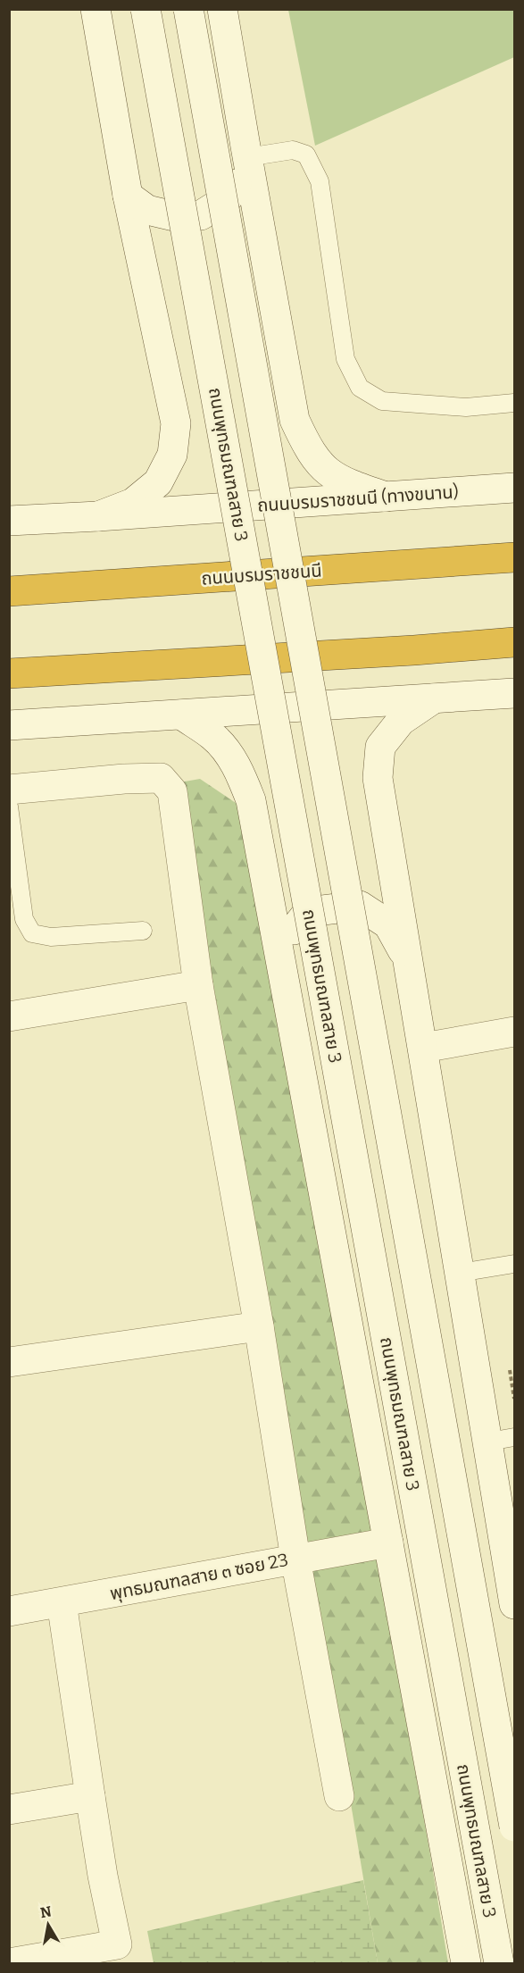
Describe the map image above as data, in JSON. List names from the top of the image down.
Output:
{
  "streets": {
    "highway": ["ถนนบรมราชชนนี"],
    "main road": ["ถนนพุทธมณฑลสาย 3", "ถนนบรมราชชนนี (ทางขนาน)", "พุทธมณฑลสาย ๓ ซอย 23"]
  },
  "north": "top"
}
